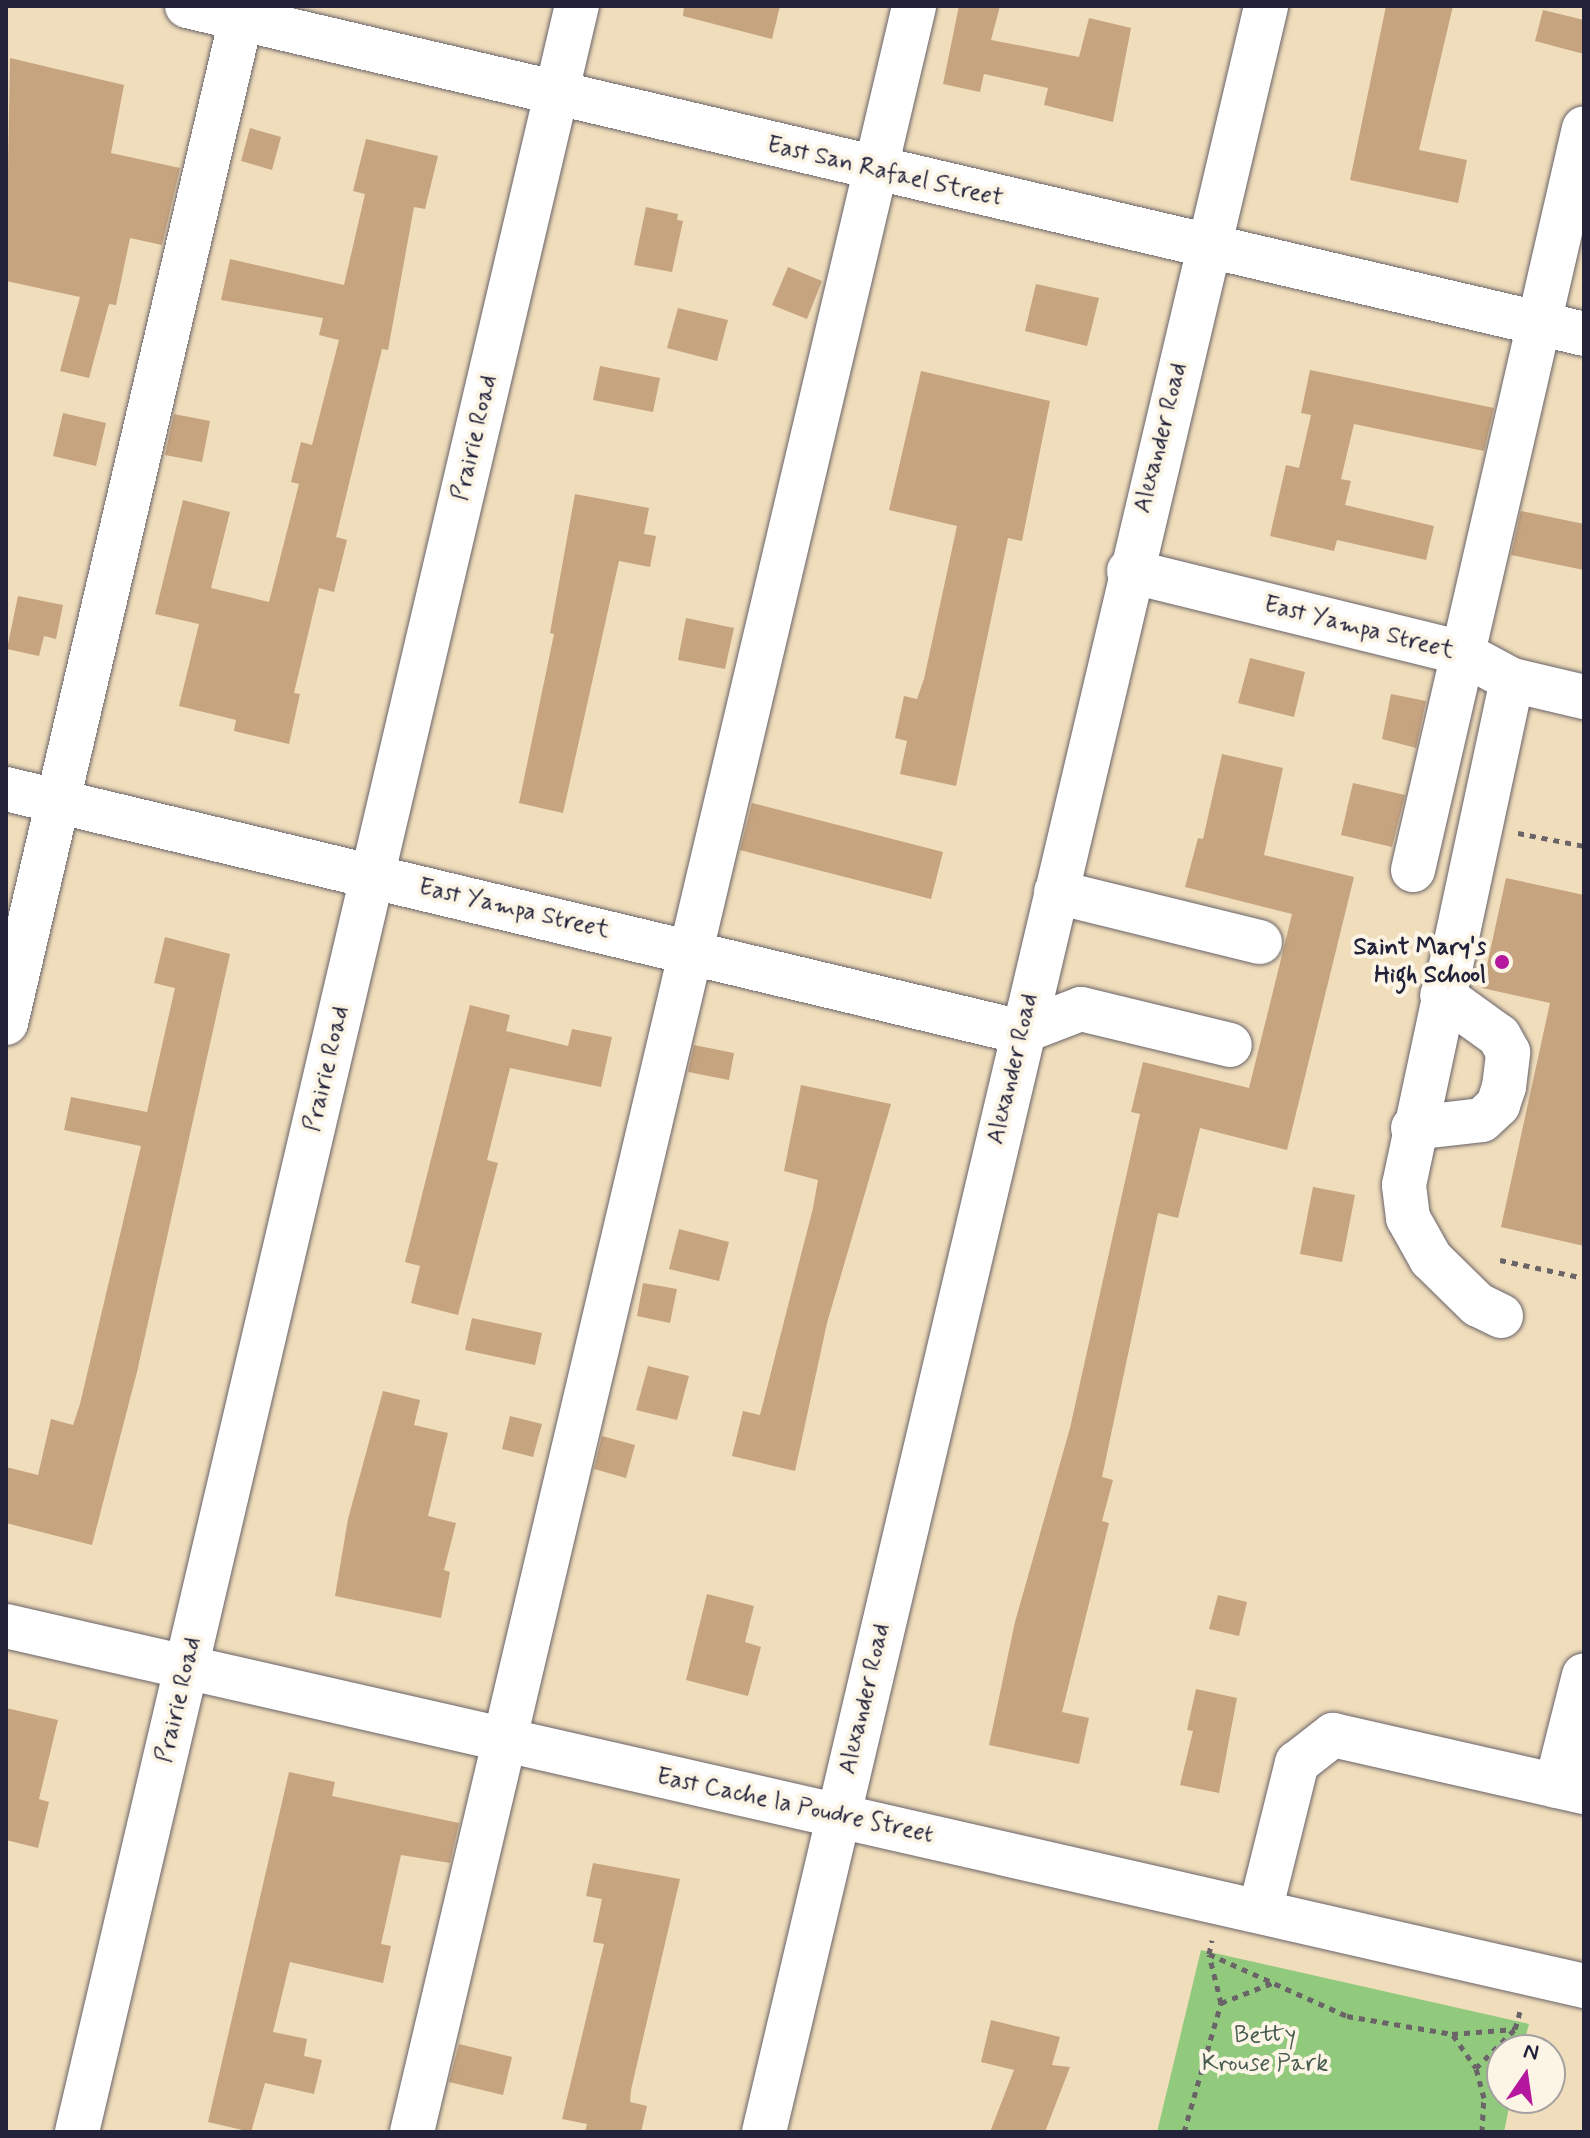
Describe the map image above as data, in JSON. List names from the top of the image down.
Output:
{
  "streets": {
    "street": [
      "East San Rafael Street",
      "Prairie Road",
      "Alexander Road",
      "East Yampa Street",
      "East Cache la Poudre Street"
    ]
  },
  "crossings": [
    ["East San Rafael Street", "Prairie Road"],
    ["East San Rafael Street", "Alexander Road"],
    ["Prairie Road", "East Yampa Street"],
    ["Prairie Road", "East Cache la Poudre Street"],
    ["Alexander Road", "East Yampa Street"],
    ["Alexander Road", "East Cache la Poudre Street"]
  ],
  "parks": ["Betty Krouse Park"],
  "places": ["Saint Mary's High School"],
  "north": "top"
}
